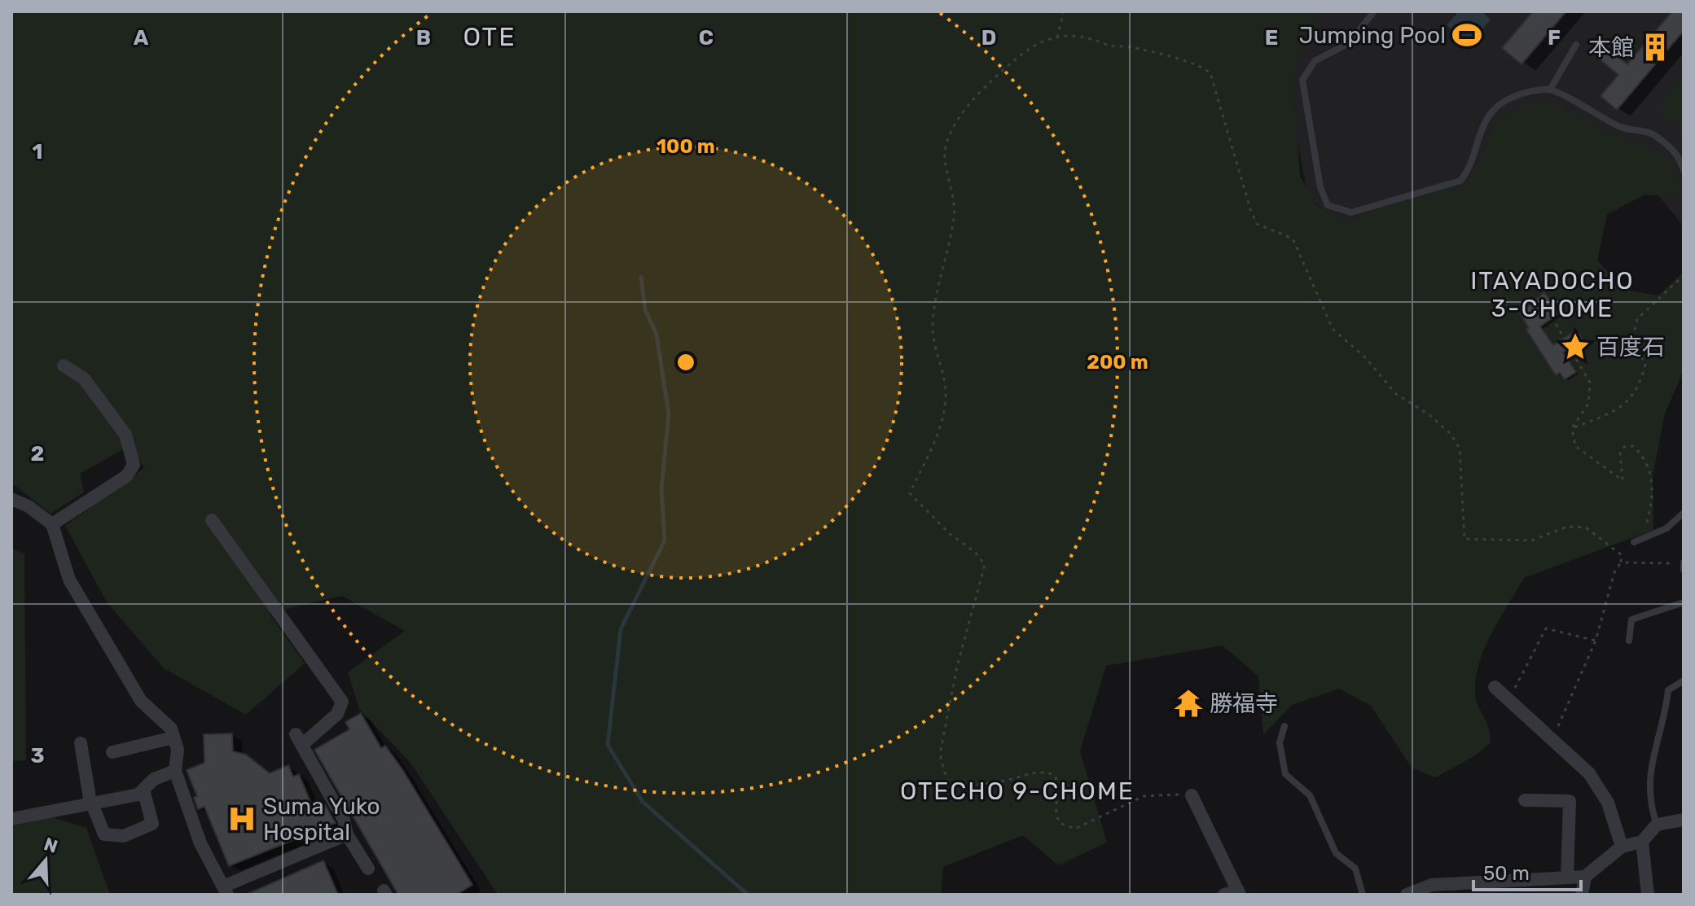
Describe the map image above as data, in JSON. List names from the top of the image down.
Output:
{
  "districts": ["OTE", "ITAYADOCHO 3-CHOME", "OTECHO 9-CHOME"],
  "places": {
    "sports": ["Jumping Pool"],
    "building": ["本館"],
    "place": ["百度石"],
    "temple": ["勝福寺"],
    "hospital": ["Suma Yuko Hospital"]
  },
  "scale_bar": "50 m",
  "north": "top",
  "grid": {
    "columns": [
      "A",
      "B",
      "C",
      "D",
      "E",
      "F"
    ],
    "rows": ["1", "2", "3"]
  },
  "rings": ["100 m", "200 m"]
}
